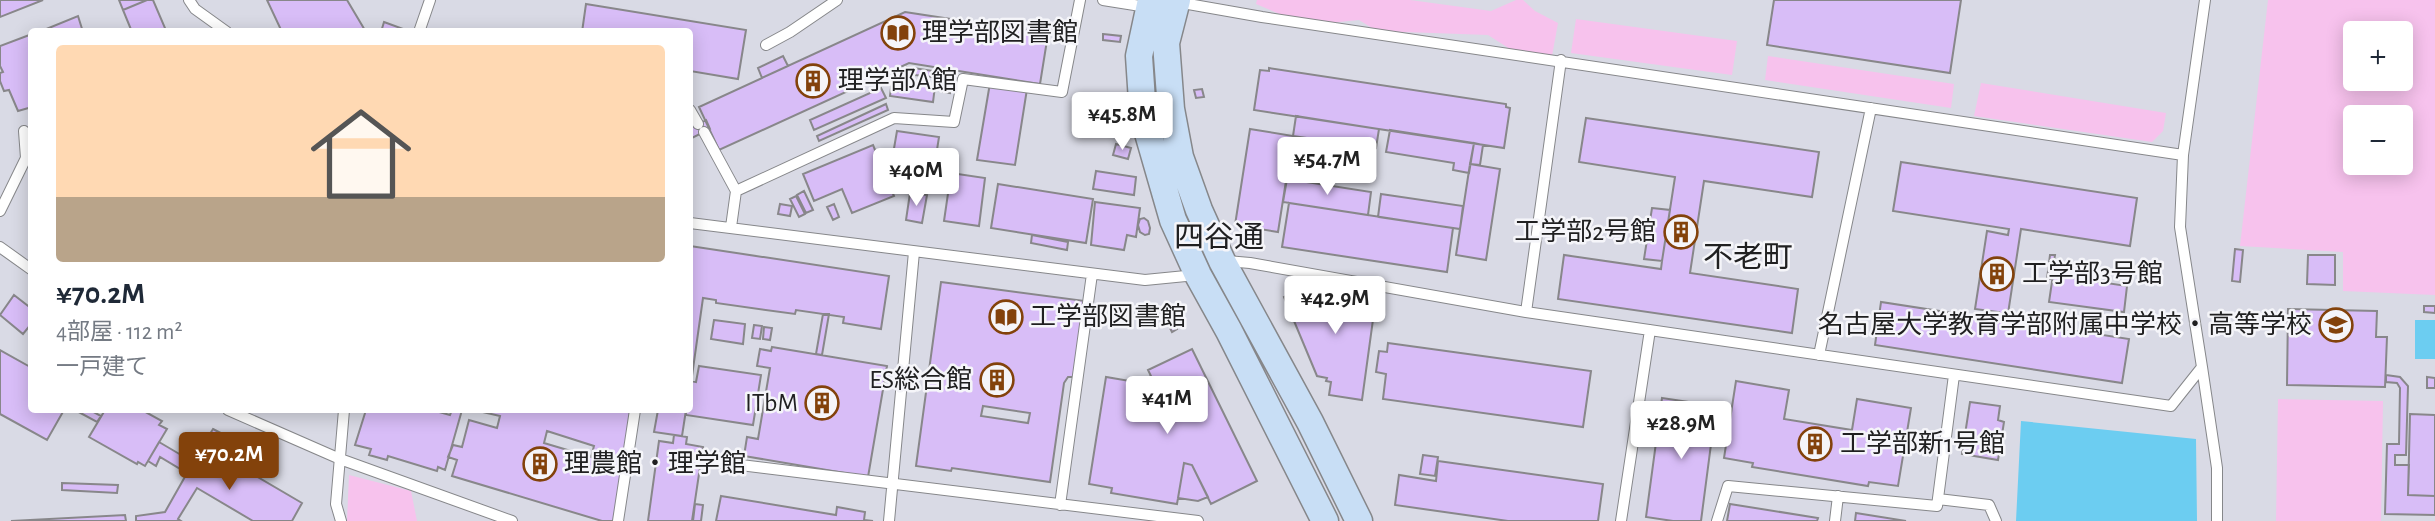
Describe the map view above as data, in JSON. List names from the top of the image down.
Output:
{
  "districts": ["四谷通", "不老町"],
  "places": {
    "library": ["理学部図書館", "工学部図書館"],
    "building": [
      "理学部A館",
      "工学部2号館",
      "工学部3号館",
      "ES総合館",
      "ITbM",
      "工学部新1号館",
      "理農館・理学館"
    ],
    "school or university": ["名古屋大学教育学部附属中学校・高等学校"]
  },
  "page": {
    "map_buttons": ["+", "−"],
    "list": [
      {
        "name": "¥70.2M",
        "note": "4部屋 · 112 m² · 一戸建て"
      }
    ],
    "price": [
      "¥45.8M",
      "¥54.7M",
      "¥40M",
      "¥42.9M",
      "¥41M",
      "¥28.9M",
      "¥70.2M"
    ]
  }
}
